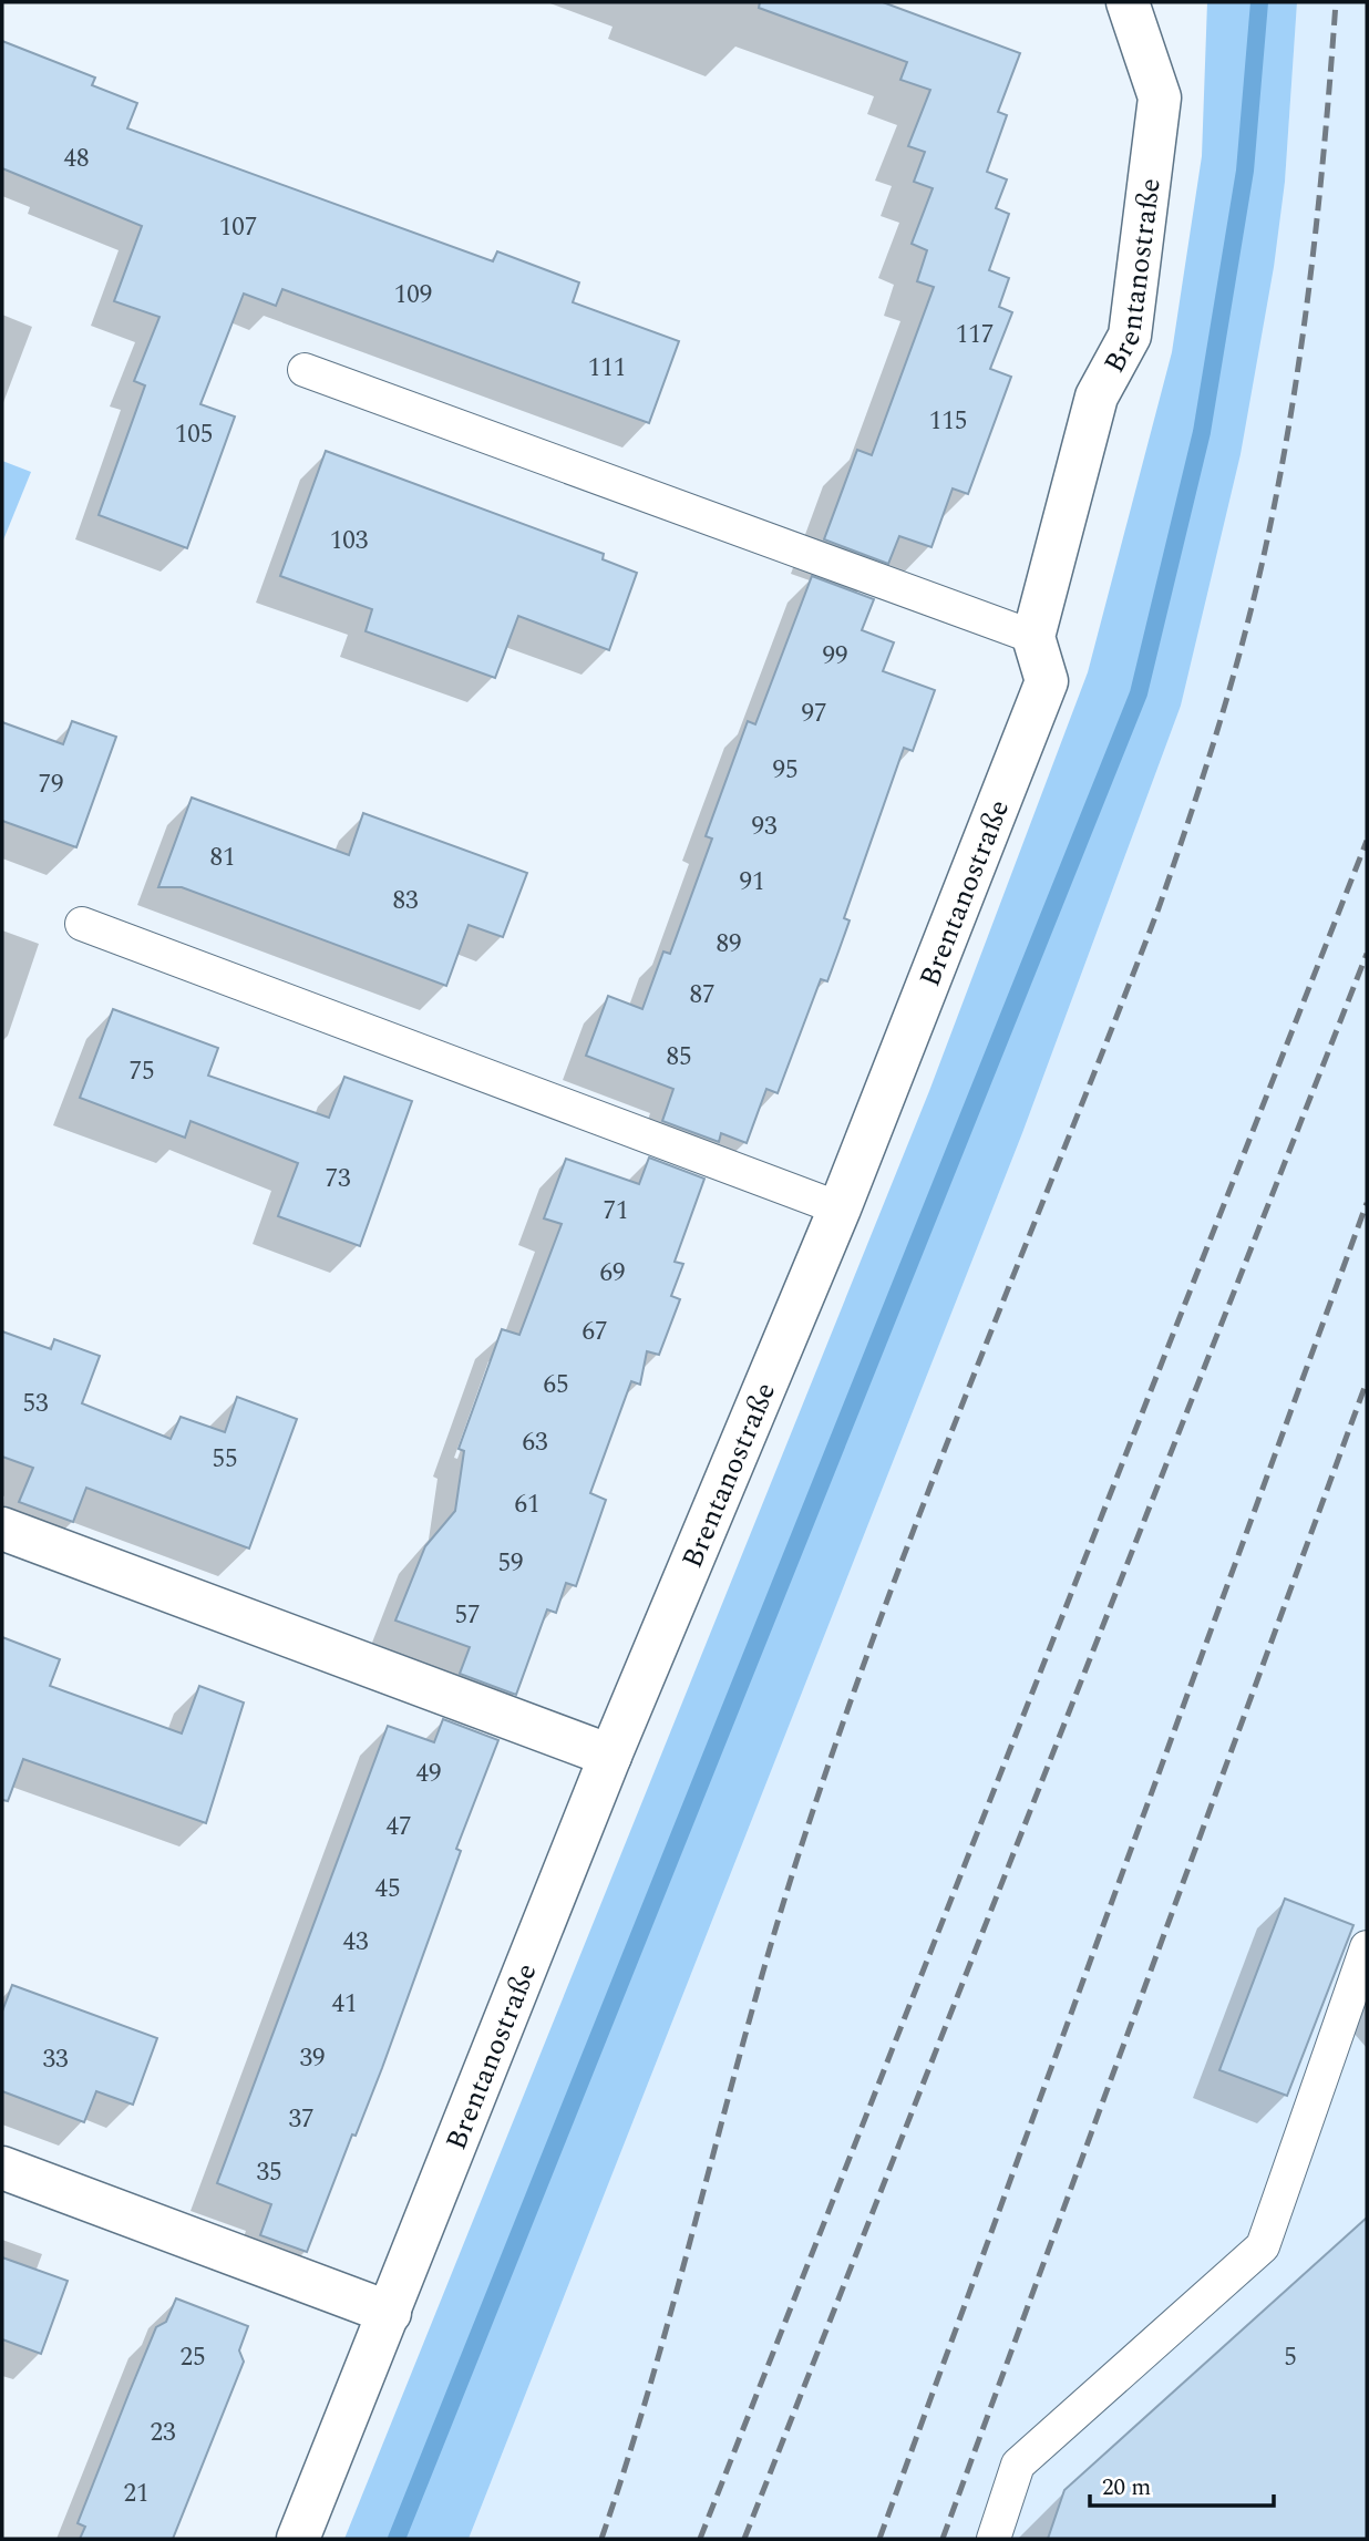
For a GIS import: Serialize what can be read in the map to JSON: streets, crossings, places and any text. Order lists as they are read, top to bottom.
{
  "streets": {
    "street": ["Brentanostraße"]
  },
  "house_numbers": [
    "48",
    "107",
    "109",
    "117",
    "111",
    "115",
    "105",
    "103",
    "99",
    "97",
    "95",
    "79",
    "93",
    "81",
    "91",
    "83",
    "89",
    "87",
    "85",
    "75",
    "73",
    "71",
    "69",
    "67",
    "65",
    "53",
    "63",
    "55",
    "61",
    "59",
    "57",
    "49",
    "47",
    "45",
    "43",
    "41",
    "39",
    "33",
    "37",
    "35",
    "25",
    "5",
    "23",
    "21"
  ],
  "scale_bar": "20 m"
}
